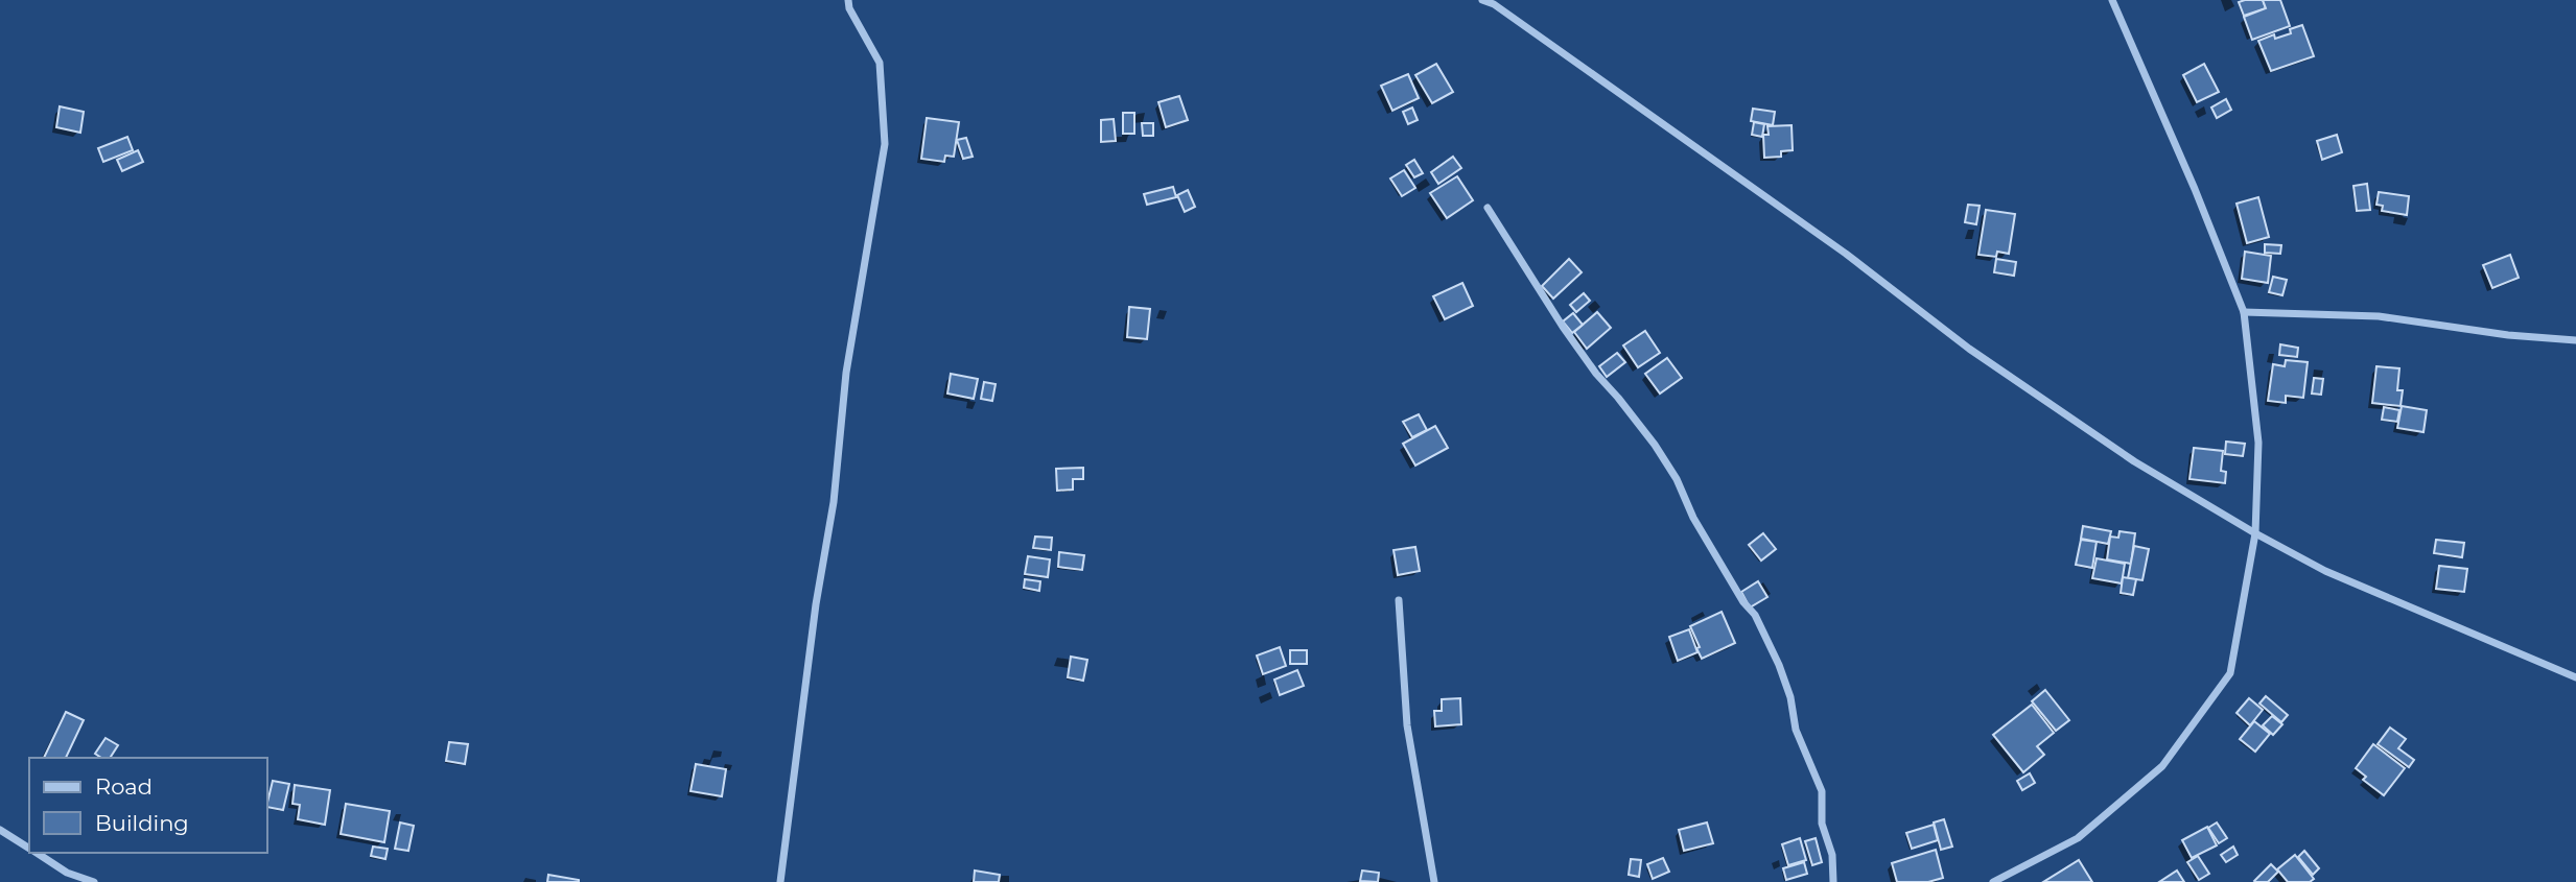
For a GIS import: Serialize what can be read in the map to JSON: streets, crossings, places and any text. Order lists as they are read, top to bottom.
{
  "legend": ["Road", "Building"]
}
